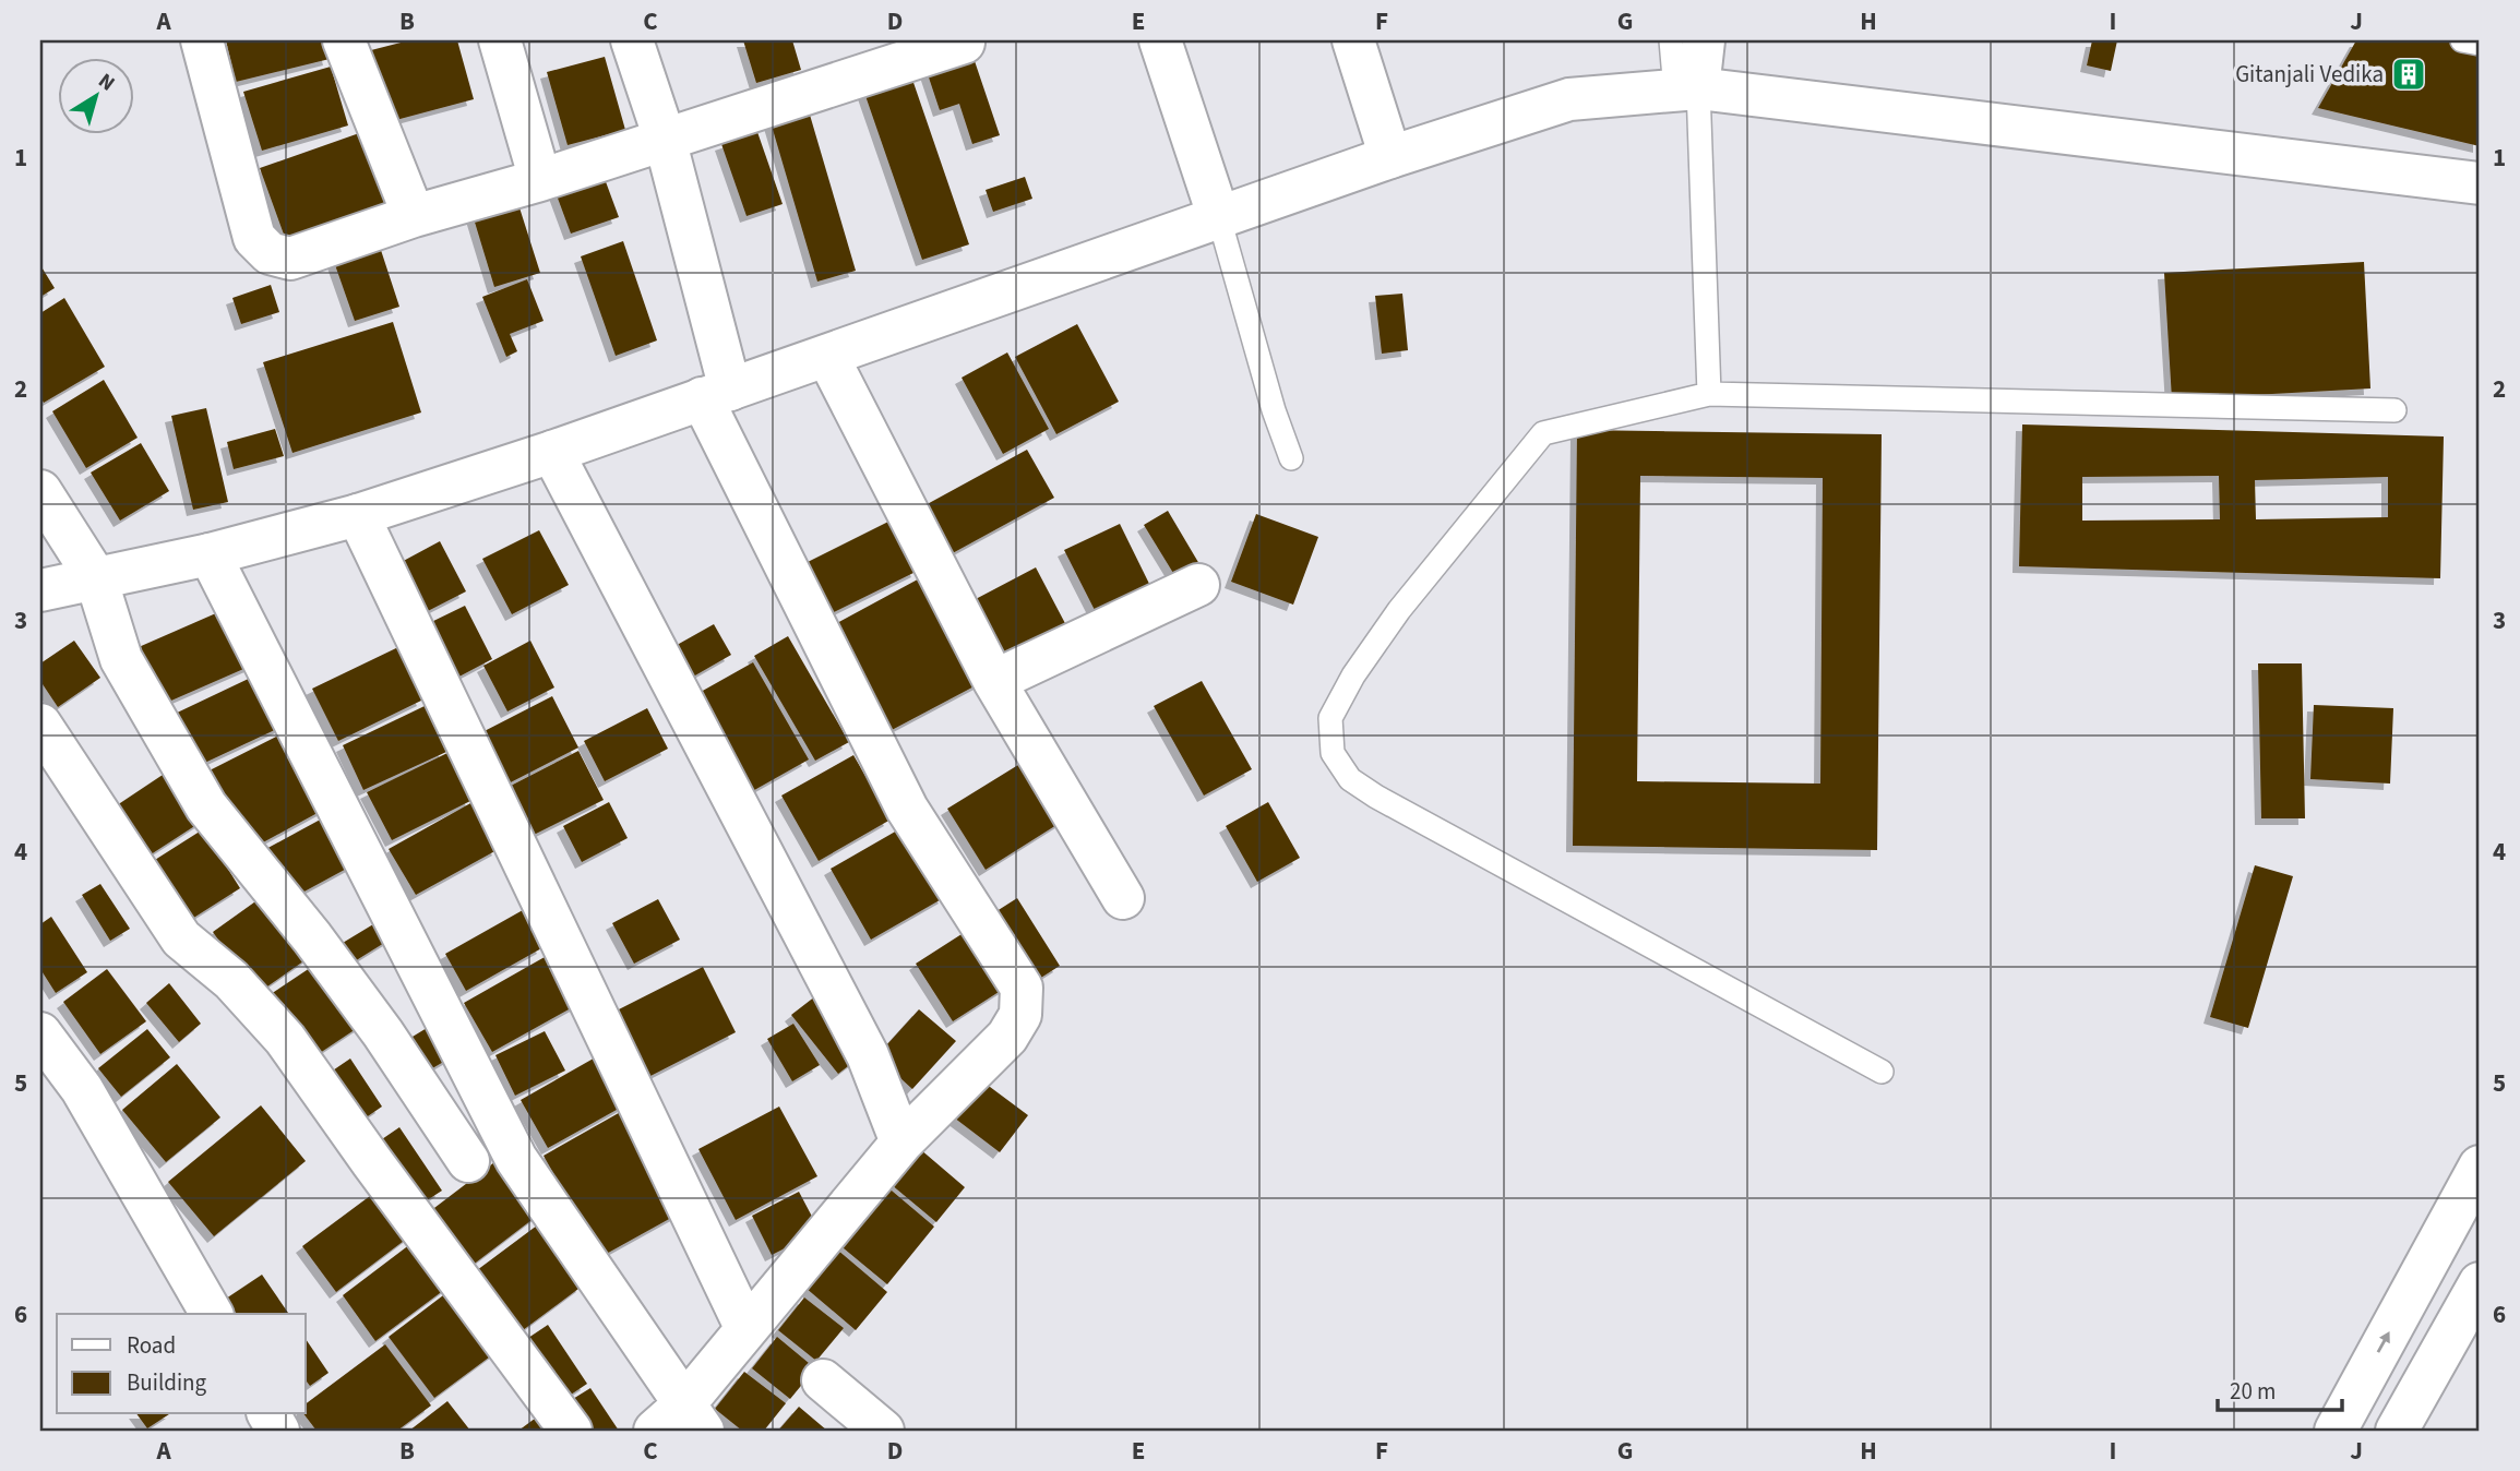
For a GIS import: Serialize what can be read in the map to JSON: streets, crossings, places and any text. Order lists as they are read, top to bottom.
{
  "places": {
    "building": ["Gitanjali Vedika"]
  },
  "legend": ["Road", "Building"],
  "scale_bar": "20 m",
  "north": "top right",
  "grid": {
    "columns": [
      "A",
      "B",
      "C",
      "D",
      "E",
      "F",
      "G",
      "H",
      "I",
      "J"
    ],
    "rows": [
      "1",
      "2",
      "3",
      "4",
      "5",
      "6"
    ]
  }
}
